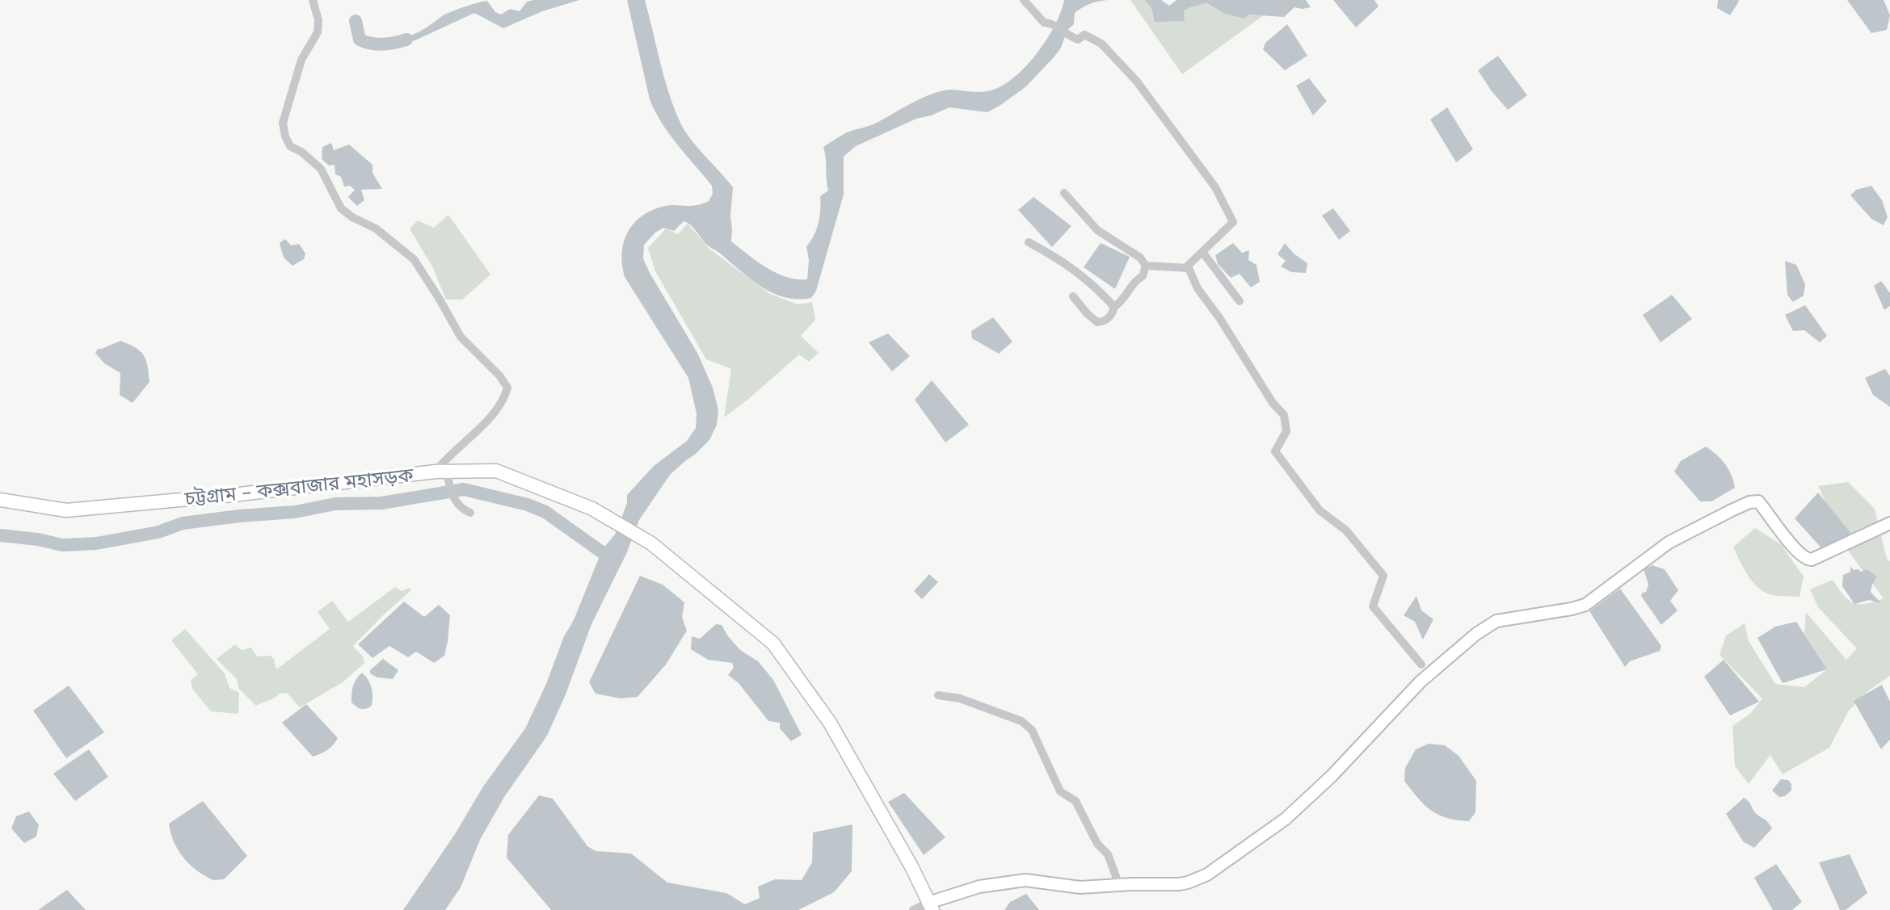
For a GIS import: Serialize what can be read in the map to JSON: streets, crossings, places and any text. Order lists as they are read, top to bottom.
{
  "streets": {
    "highway": ["চট্টগ্রাম - কক্সবাজার মহাসড়ক"]
  }
}
